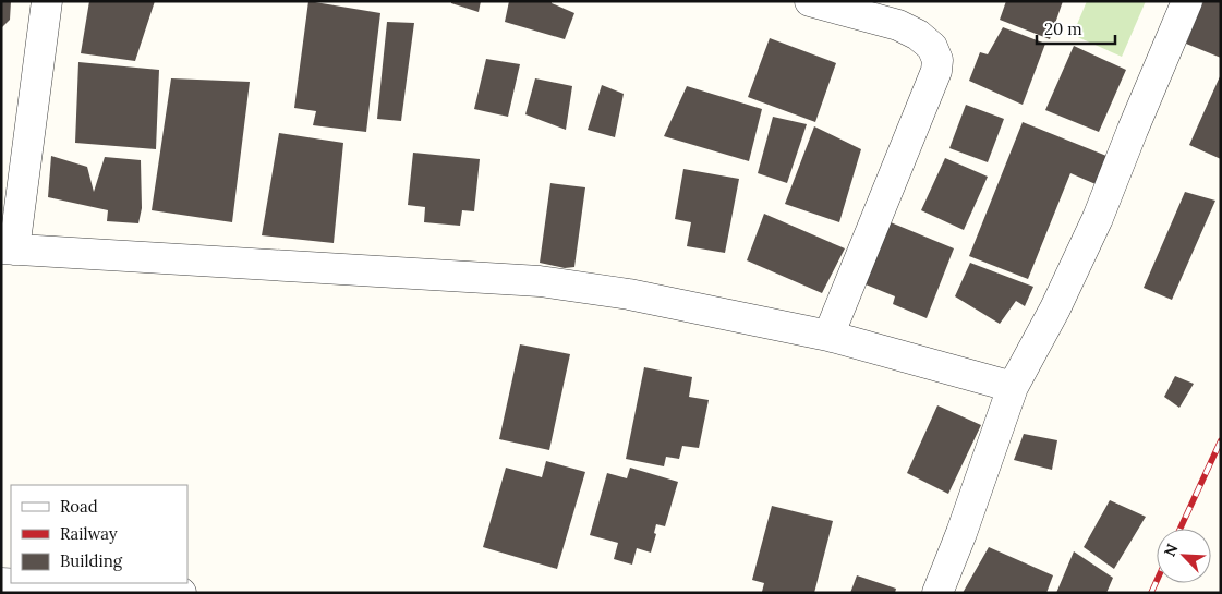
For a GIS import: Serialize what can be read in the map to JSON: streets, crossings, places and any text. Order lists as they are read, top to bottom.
{
  "legend": ["Road", "Railway", "Building"],
  "scale_bar": "20 m",
  "north": "top left"
}
